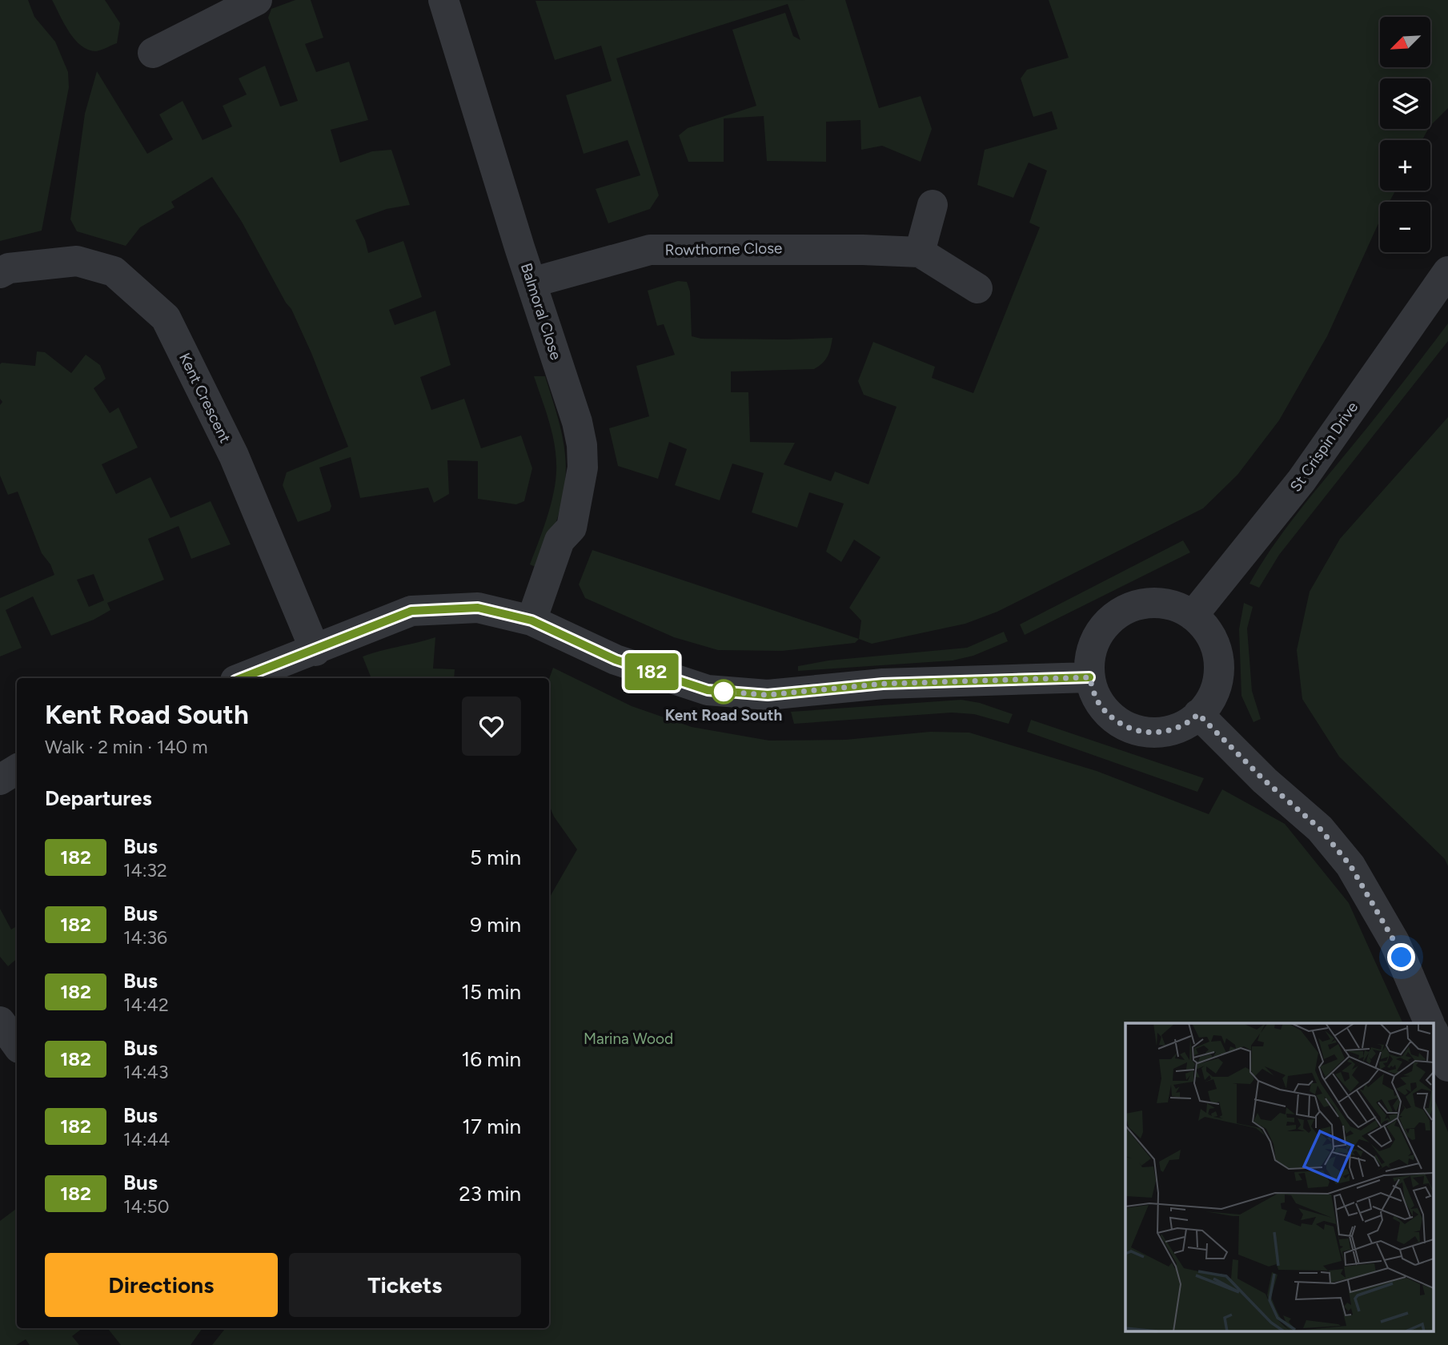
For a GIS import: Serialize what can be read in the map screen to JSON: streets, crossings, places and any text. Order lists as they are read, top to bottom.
{
  "streets": {
    "street": [
      "Rowthorne Close",
      "Balmoral Close",
      "Kent Crescent",
      "St Crispin Drive"
    ]
  },
  "crossings": [
    ["Rowthorne Close", "Balmoral Close"]
  ],
  "parks": ["Marina Wood"],
  "places": ["Kent Road South"],
  "lines": ["bus line 182"],
  "north": "bottom left",
  "page": {
    "on_map": "182",
    "map_buttons": ["+", "−"],
    "heading": [
      ["Kent Road South", "Walk · 2 min · 140 m"],
      "Departures"
    ],
    "list": [
      {
        "mark": "182",
        "name": "Bus",
        "note": "14:32",
        "value": "5 min"
      },
      {
        "mark": "182",
        "name": "Bus",
        "note": "14:36",
        "value": "9 min"
      },
      {
        "mark": "182",
        "name": "Bus",
        "note": "14:42",
        "value": "15 min"
      },
      {
        "mark": "182",
        "name": "Bus",
        "note": "14:43",
        "value": "16 min"
      },
      {
        "mark": "182",
        "name": "Bus",
        "note": "14:44",
        "value": "17 min"
      },
      {
        "mark": "182",
        "name": "Bus",
        "note": "14:50",
        "value": "23 min"
      }
    ],
    "buttons": ["Directions", "Tickets"]
  }
}
